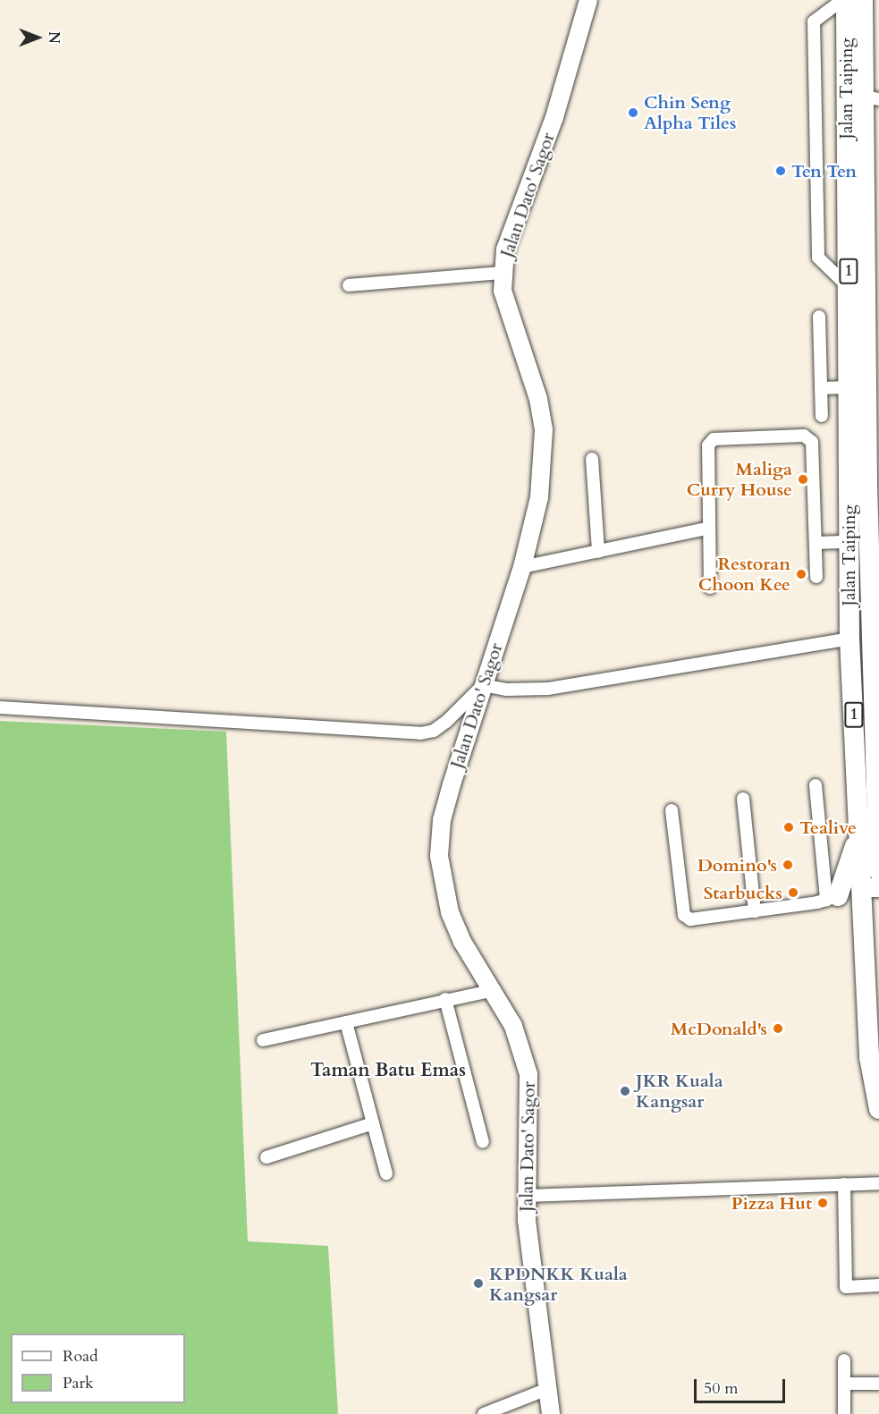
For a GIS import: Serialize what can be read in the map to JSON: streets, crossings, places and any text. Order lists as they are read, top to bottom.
{
  "streets": {
    "highway": ["Jalan Taiping", "1"],
    "main road": ["Jalan Dato' Sagor"]
  },
  "districts": ["Taman Batu Emas"],
  "places": [
    "Chin Seng Alpha Tiles",
    "Ten Ten",
    "Maliga Curry House",
    "Restoran Choon Kee",
    "Tealive",
    "Domino's",
    "Starbucks",
    "McDonald's",
    "JKR Kuala Kangsar",
    "Pizza Hut",
    "KPDNKK Kuala Kangsar"
  ],
  "legend": ["Road", "Park"],
  "scale_bar": "50 m",
  "north": "right"
}
